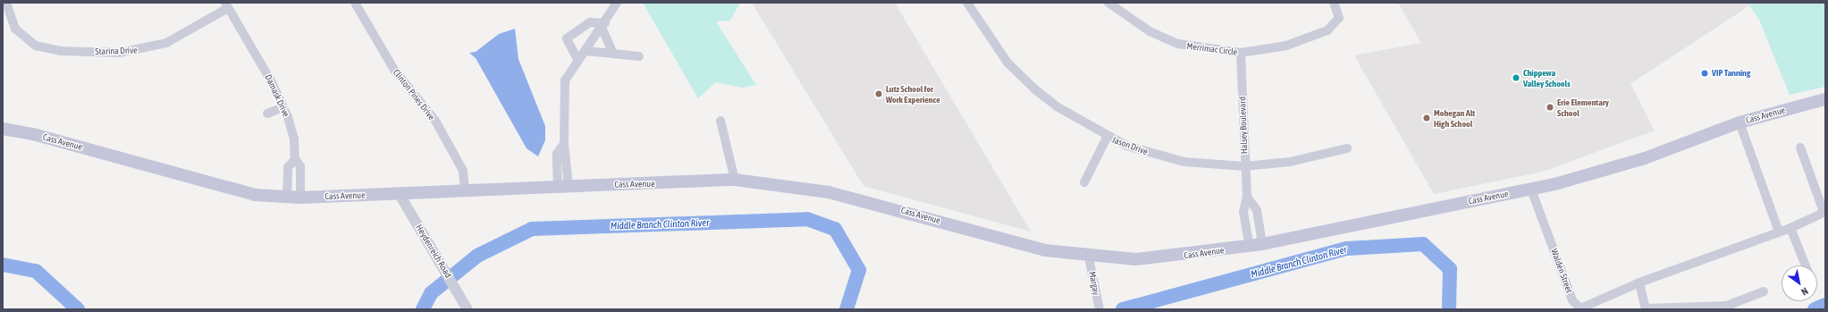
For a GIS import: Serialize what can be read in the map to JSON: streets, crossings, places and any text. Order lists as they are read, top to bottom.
{
  "streets": {
    "main road": ["Cass Avenue"],
    "street": [
      "Merrimac Circle",
      "Starina Drive",
      "Clinton Pines Drive",
      "Damask Drive",
      "Halsey Boulevard",
      "Jason Drive",
      "Heydenreich Road",
      "Walden Street",
      "Margay"
    ]
  },
  "crossings": [
    ["Merrimac Circle", "Halsey Boulevard"],
    ["Starina Drive", "Damask Drive"],
    ["Clinton Pines Drive", "Cass Avenue"],
    ["Damask Drive", "Cass Avenue"],
    ["Cass Avenue", "Halsey Boulevard"],
    ["Cass Avenue", "Heydenreich Road"],
    ["Cass Avenue", "Walden Street"],
    ["Cass Avenue", "Margay"],
    ["Halsey Boulevard", "Jason Drive"]
  ],
  "water": ["Middle Branch Clinton River"],
  "places": [
    "VIP Tanning",
    "Chippewa Valley Schools",
    "Lutz School for Work Experience",
    "Erie Elementary School",
    "Mohegan Alt High School"
  ],
  "north": "bottom right"
}
